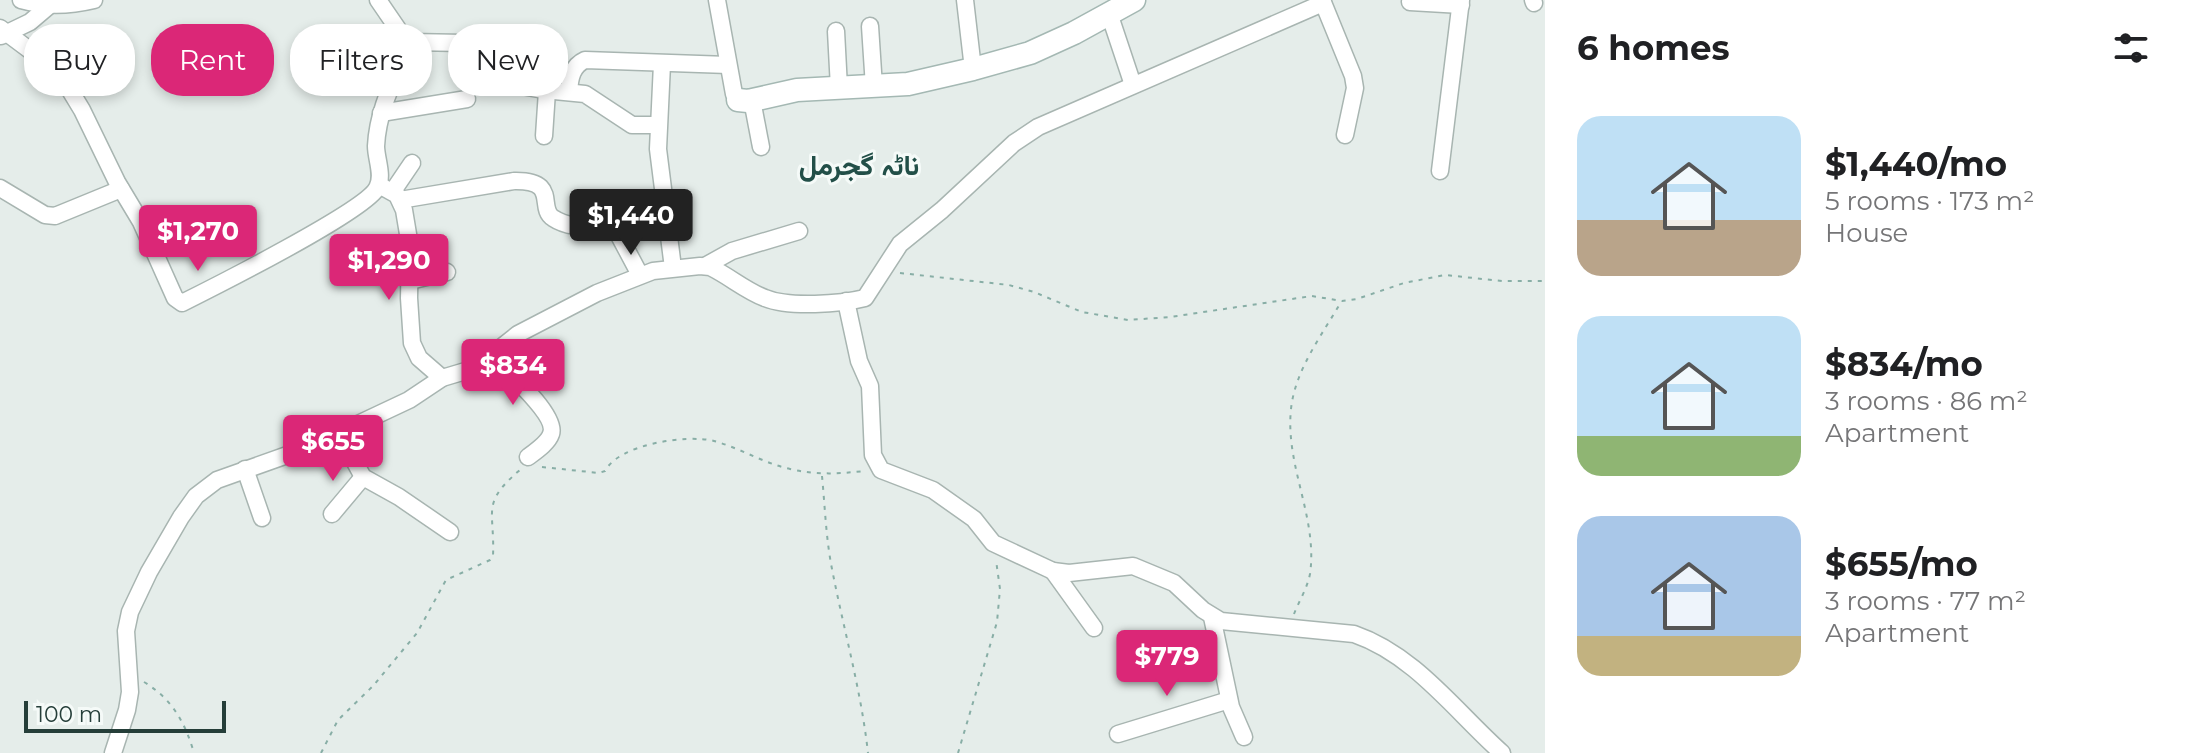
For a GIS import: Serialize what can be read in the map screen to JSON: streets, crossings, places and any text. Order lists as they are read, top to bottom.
{
  "districts": ["ناٹہ گجرمل"],
  "scale_bar": "100 m",
  "page": {
    "heading": "6 homes",
    "chip": [
      "Buy",
      "Rent",
      "Filters",
      "New"
    ],
    "list": [
      {
        "name": "$1,440/mo",
        "note": "5 rooms · 173 m² · House"
      },
      {
        "name": "$834/mo",
        "note": "3 rooms · 86 m² · Apartment"
      },
      {
        "name": "$655/mo",
        "note": "3 rooms · 77 m² · Apartment"
      }
    ],
    "price": [
      "$1,440",
      "$1,270",
      "$1,290",
      "$834",
      "$655",
      "$779"
    ],
    "scale": "100 m"
  }
}
